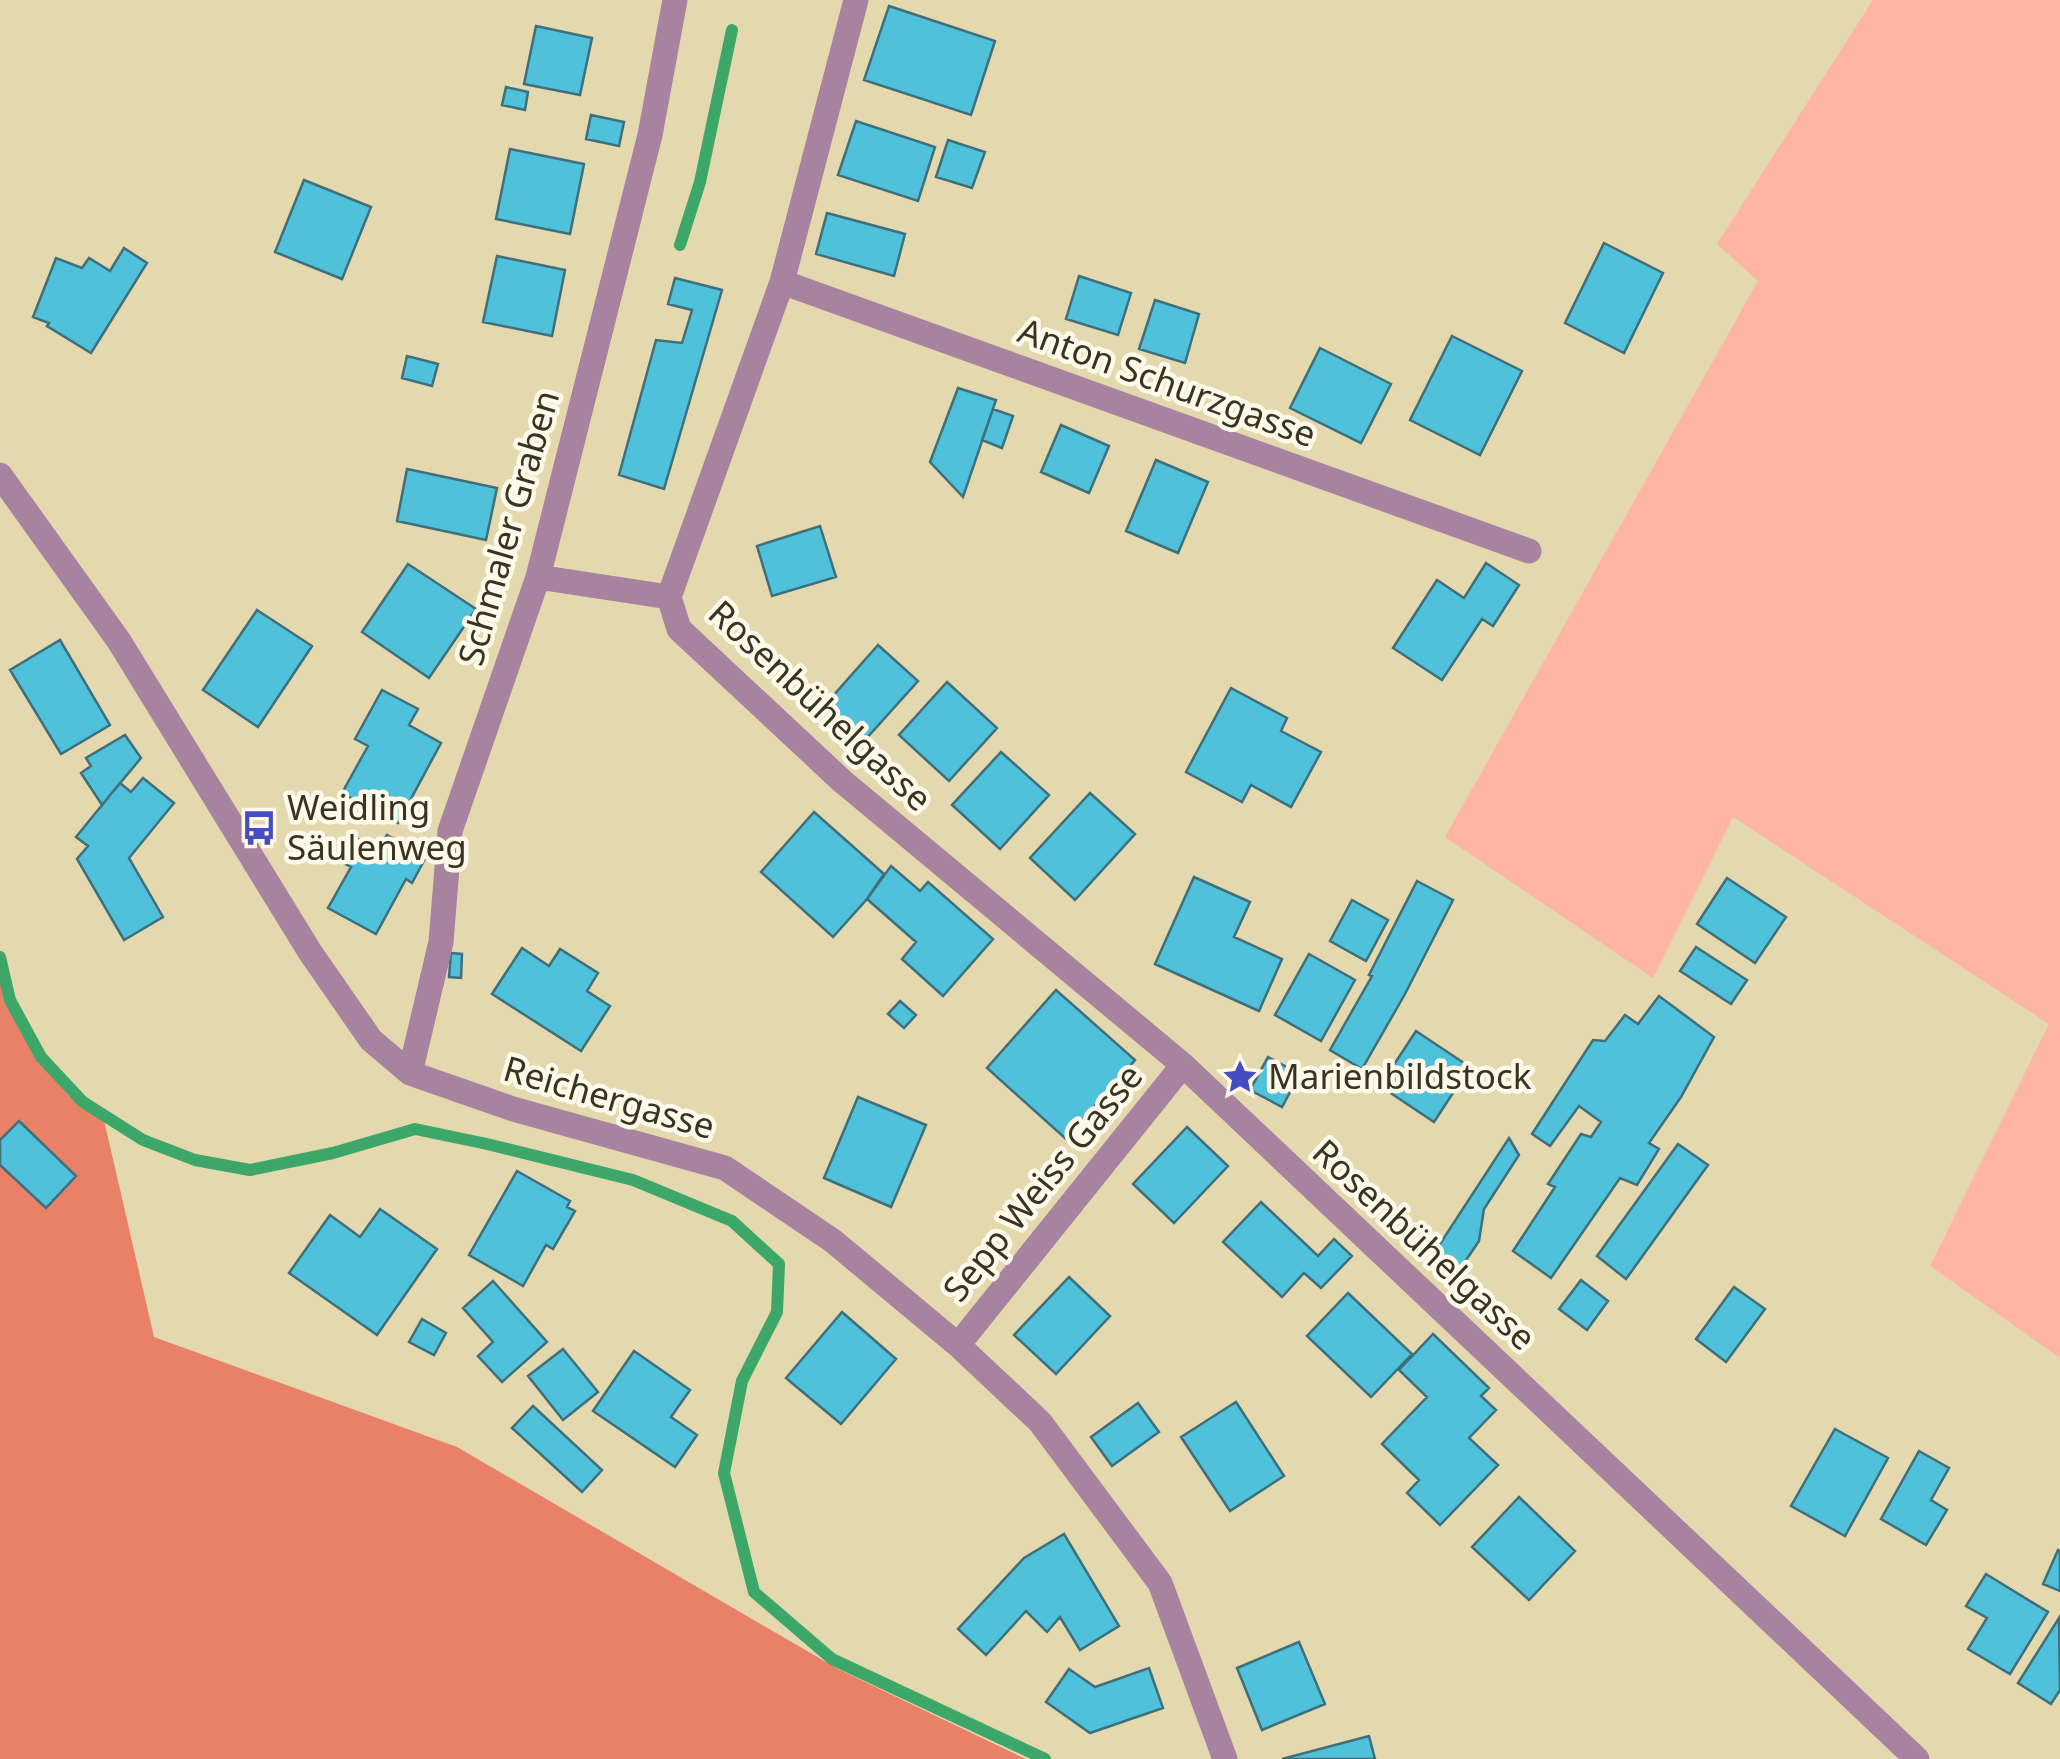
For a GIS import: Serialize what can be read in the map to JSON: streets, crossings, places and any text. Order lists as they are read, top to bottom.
{
  "streets": {
    "street": [
      "Anton Schurzgasse",
      "Schmaler Graben",
      "Rosenbühelgasse",
      "Reichergasse",
      "Sepp Weiss Gasse"
    ]
  },
  "crossings": [
    ["Schmaler Graben", "Rosenbühelgasse"],
    ["Schmaler Graben", "Reichergasse"],
    ["Rosenbühelgasse", "Sepp Weiss Gasse"],
    ["Reichergasse", "Sepp Weiss Gasse"]
  ],
  "places": {
    "bus stop": ["Weidling Säulenweg"],
    "place": ["Marienbildstock"]
  }
}
